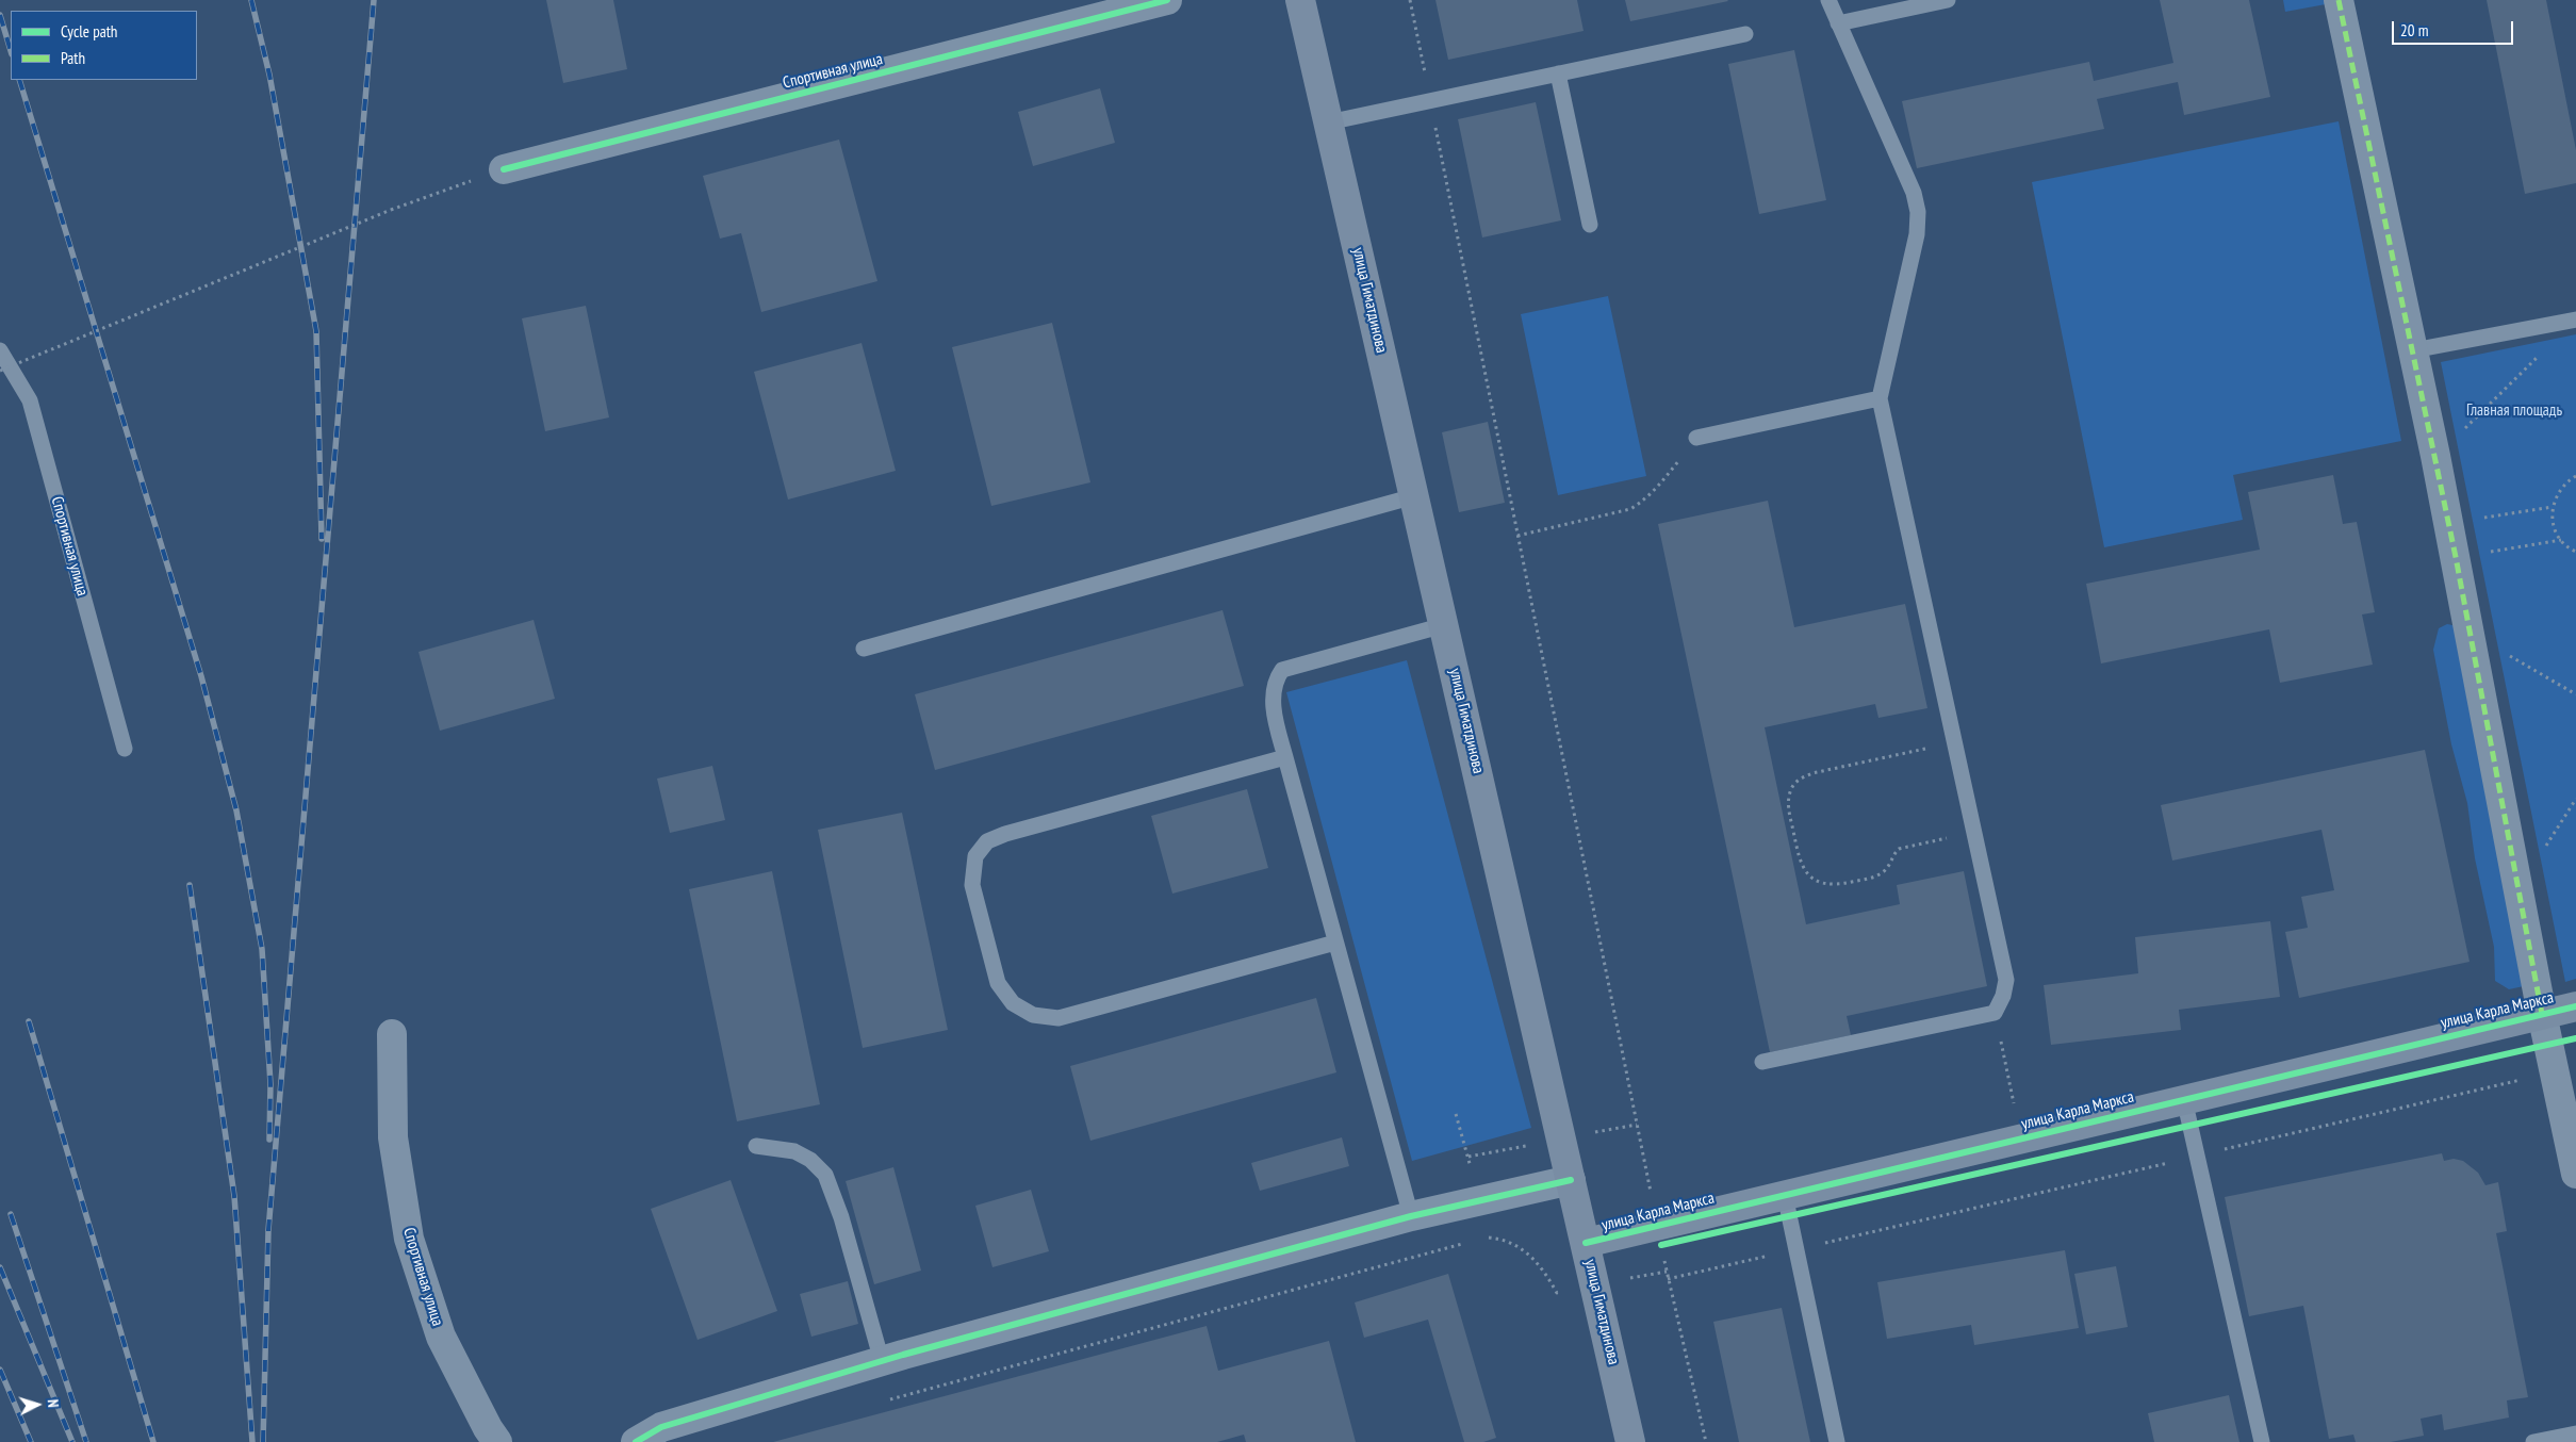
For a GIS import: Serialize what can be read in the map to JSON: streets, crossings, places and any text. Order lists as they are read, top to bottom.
{
  "streets": {
    "main road": ["улица Гиматдинова", "улица Карла Маркса"],
    "street": ["Спортивная улица"]
  },
  "crossings": [
    ["улица Гиматдинова", "улица Карла Маркса"]
  ],
  "parks": ["Главная площадь"],
  "legend": ["Cycle path", "Path"],
  "scale_bar": "20 m",
  "north": "right"
}
